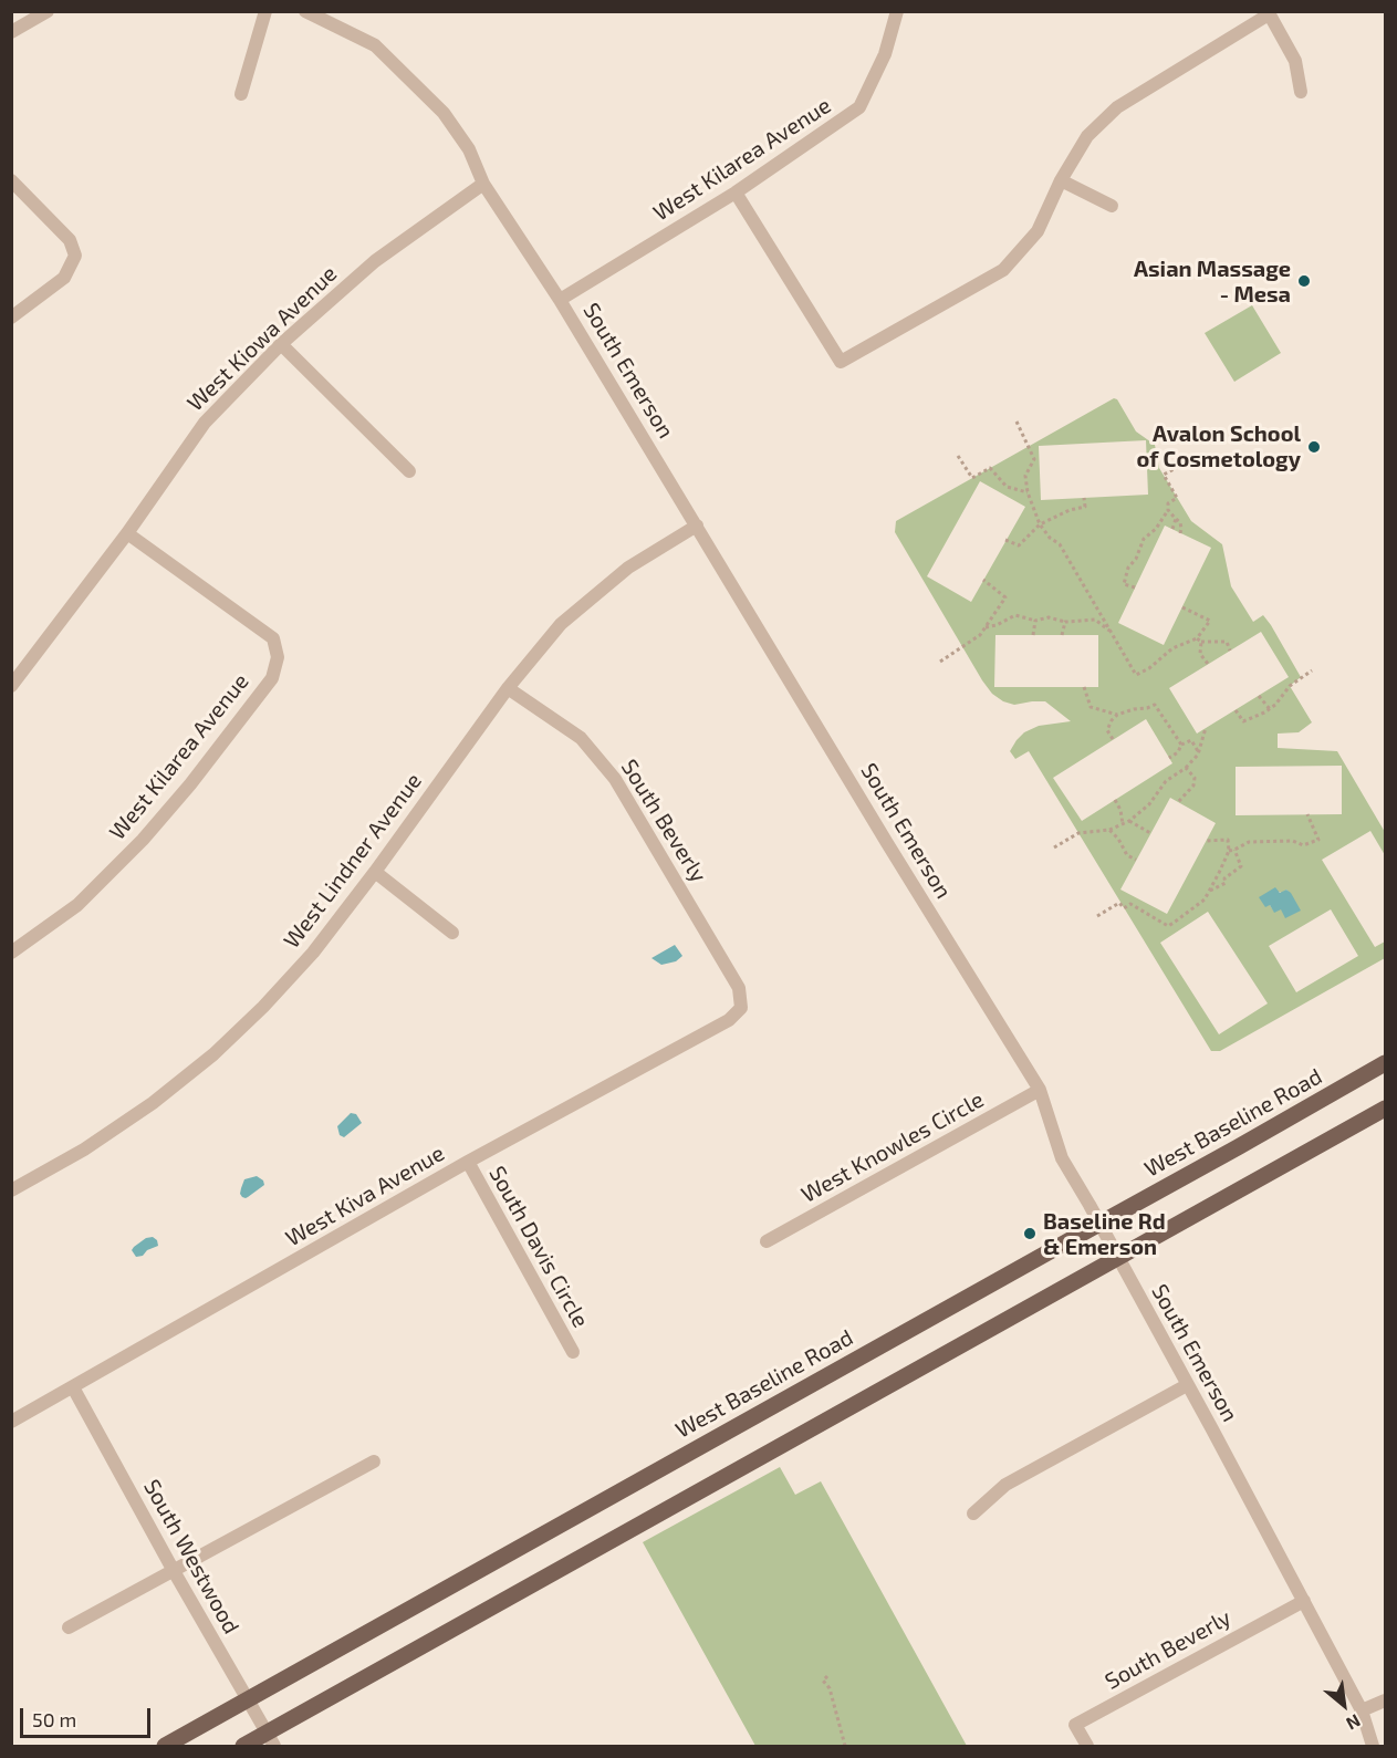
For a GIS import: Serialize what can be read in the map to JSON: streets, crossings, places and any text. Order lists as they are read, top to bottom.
{
  "streets": {
    "main road": ["West Baseline Road"],
    "street": [
      "West Kilarea Avenue",
      "West Kiowa Avenue",
      "South Emerson",
      "South Beverly",
      "West Lindner Avenue",
      "West Knowles Circle",
      "West Kiva Avenue",
      "South Davis Circle",
      "South Westwood"
    ]
  },
  "crossings": [
    ["West Kilarea Avenue", "West Kiowa Avenue"],
    ["West Kilarea Avenue", "South Emerson"],
    ["West Kiowa Avenue", "South Emerson"],
    ["South Emerson", "South Beverly"],
    ["South Emerson", "West Lindner Avenue"],
    ["South Emerson", "West Baseline Road"],
    ["South Emerson", "West Knowles Circle"],
    ["South Beverly", "West Lindner Avenue"],
    ["South Beverly", "West Kiva Avenue"],
    ["West Baseline Road", "South Westwood"],
    ["West Kiva Avenue", "South Davis Circle"],
    ["West Kiva Avenue", "South Westwood"]
  ],
  "places": ["Asian Massage - Mesa", "Avalon School of Cosmetology", "Baseline Rd & Emerson"],
  "scale_bar": "50 m",
  "north": "bottom right"
}
